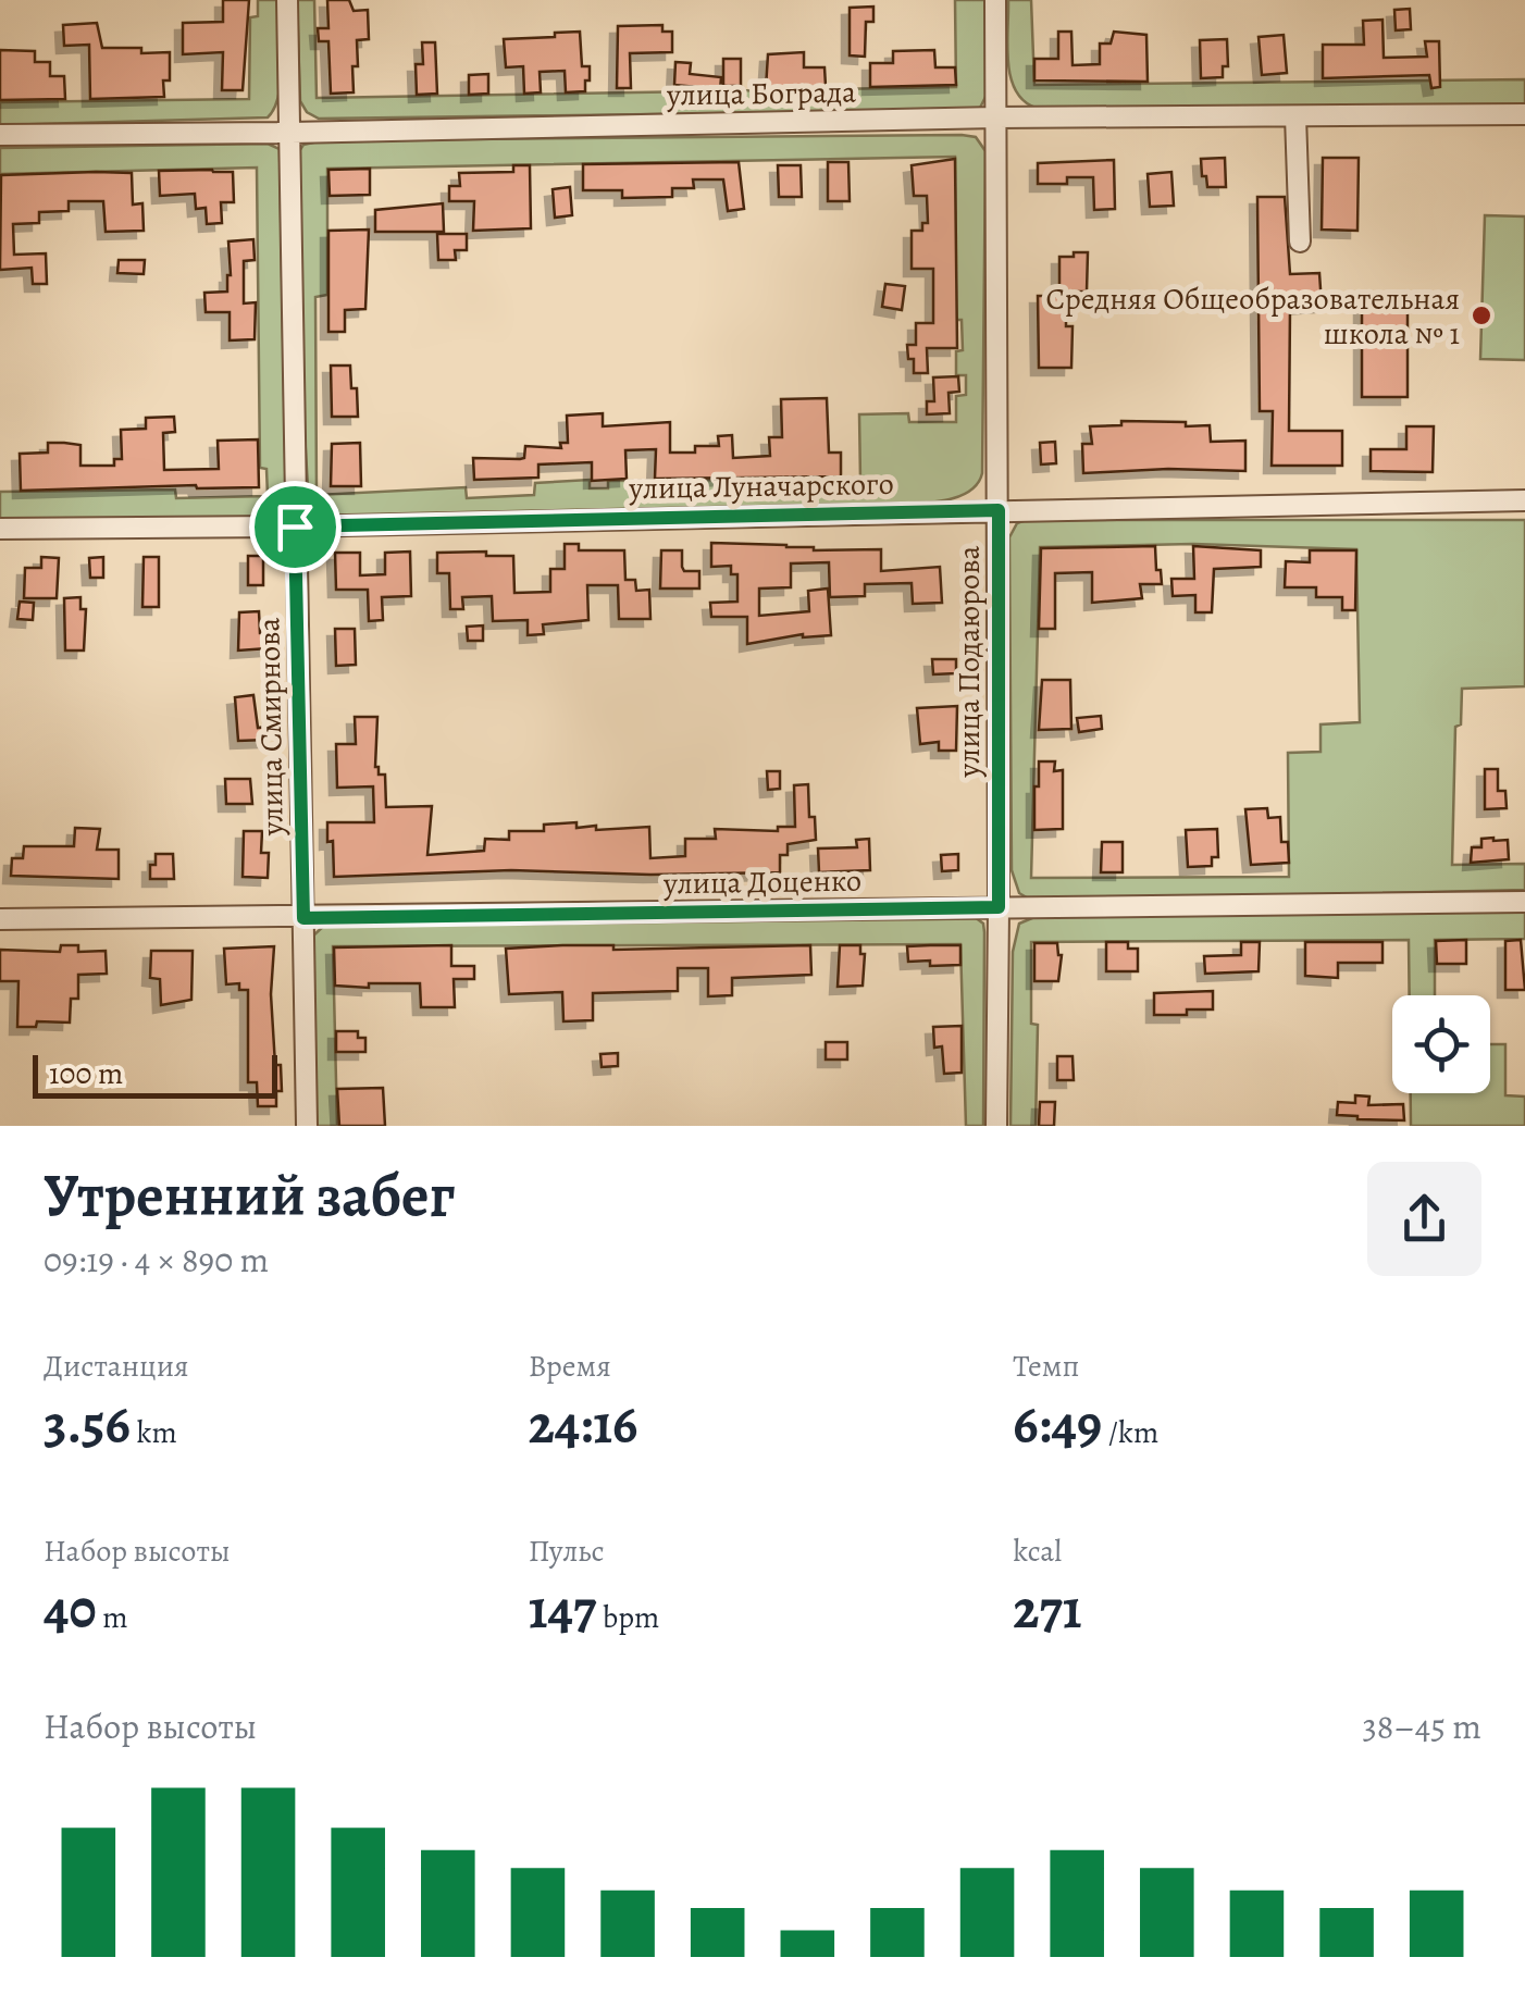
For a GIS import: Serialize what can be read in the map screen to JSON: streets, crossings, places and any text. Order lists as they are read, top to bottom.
{
  "streets": {
    "street": [
      "улица Бограда",
      "улица Луначарского",
      "улица Подаюрова",
      "улица Смирнова",
      "улица Доценко"
    ]
  },
  "crossings": [
    ["улица Бограда", "улица Подаюрова"],
    ["улица Бограда", "улица Смирнова"],
    ["улица Луначарского", "улица Подаюрова"],
    ["улица Луначарского", "улица Смирнова"],
    ["улица Подаюрова", "улица Доценко"],
    ["улица Смирнова", "улица Доценко"]
  ],
  "places": ["Средняя Общеобразовательная школа № 1"],
  "scale_bar": "100 m",
  "page": {
    "scale": "100 m",
    "heading": ["Утренний забег", "09:19 · 4 × 890 m"],
    "stats": [
      ["Дистанция", "3.56 km"],
      ["Время", "24:16"],
      ["Темп", "6:49 /km"],
      ["Набор высоты", "40 m"],
      ["Пульс", "147 bpm"],
      ["kcal", "271"]
    ],
    "chart": ["Набор высоты", "38–45 m"]
  }
}
